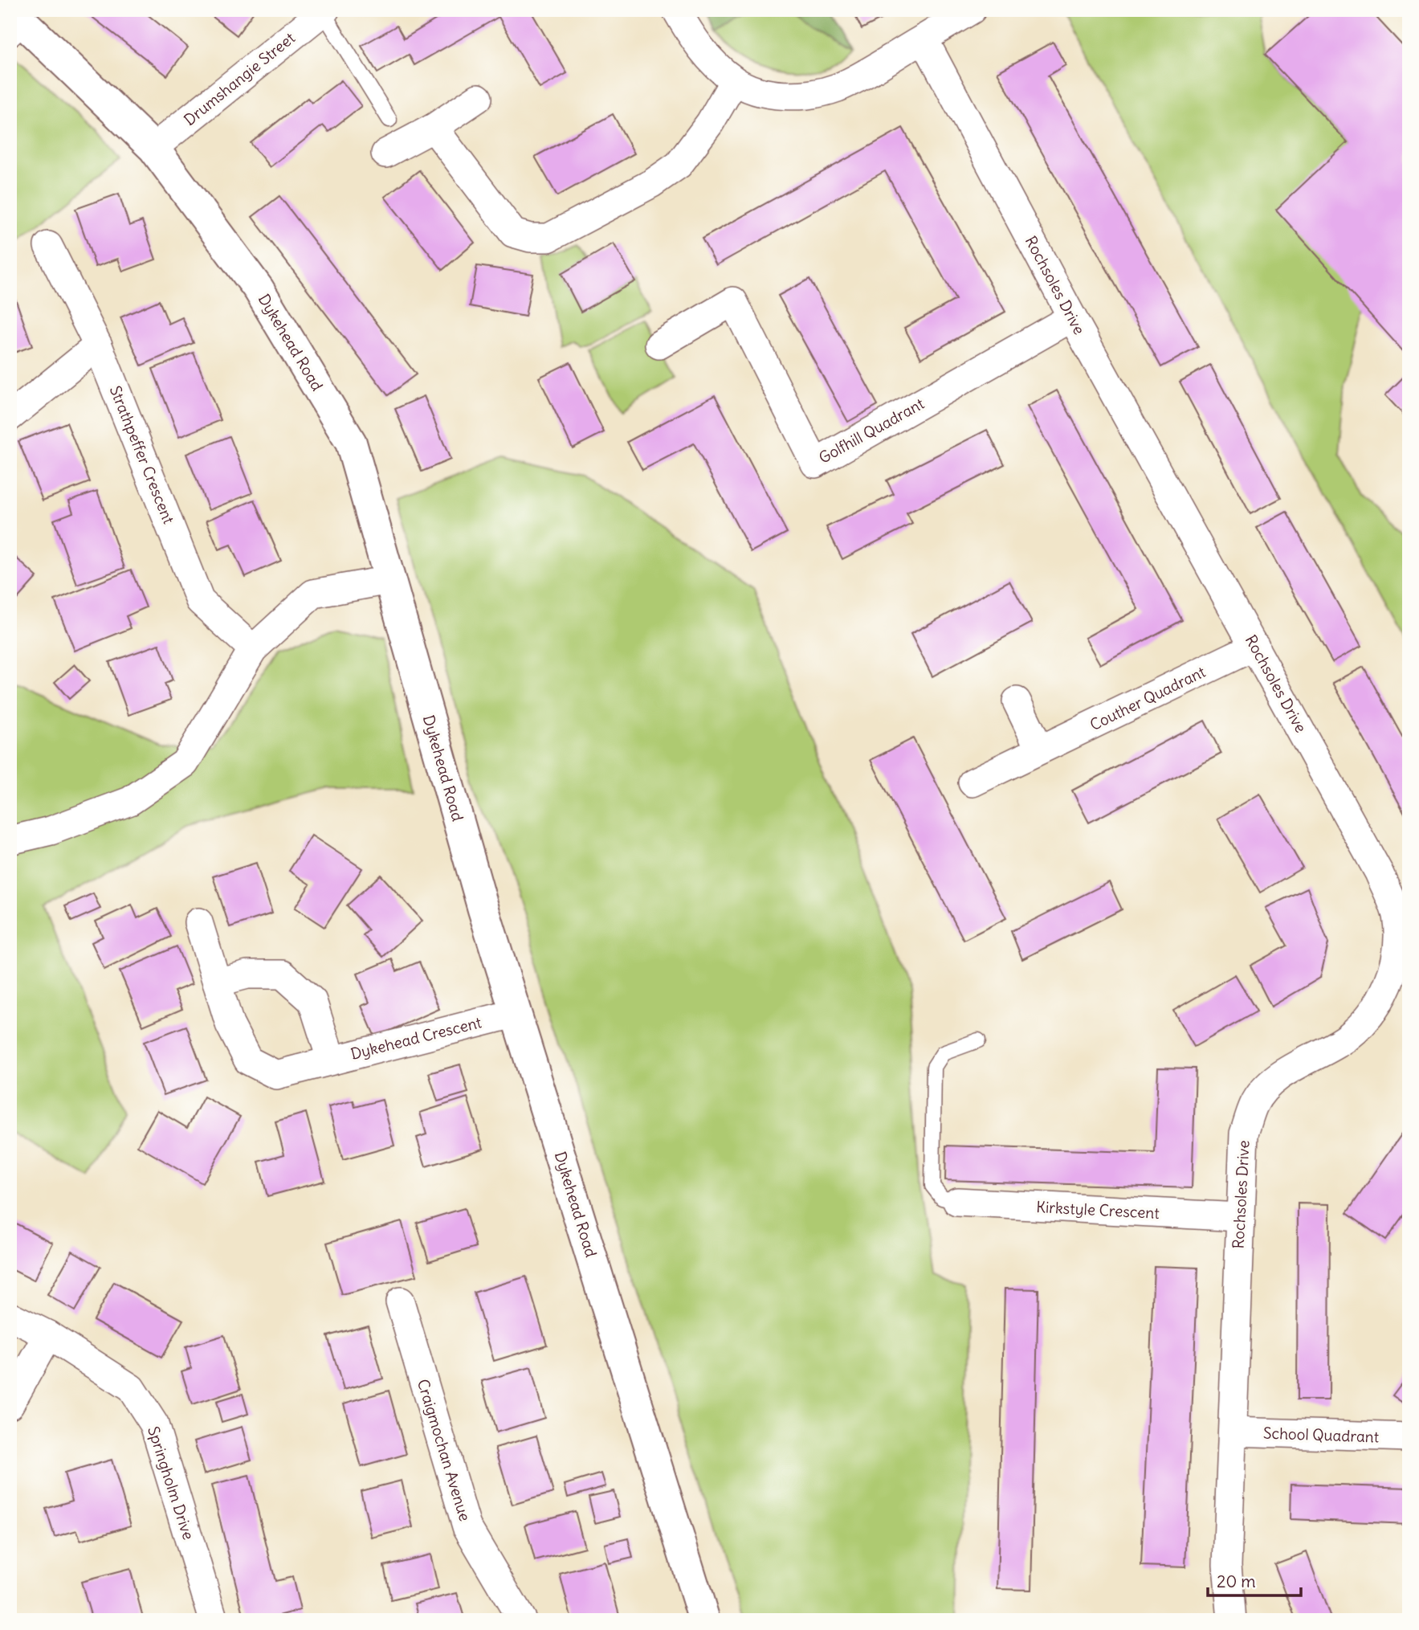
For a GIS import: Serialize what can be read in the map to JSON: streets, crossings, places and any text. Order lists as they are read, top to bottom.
{
  "streets": {
    "street": [
      "Drumshangie Street",
      "Rochsoles Drive",
      "Dykehead Road",
      "Golfhill Quadrant",
      "Strathpeffer Crescent",
      "Couther Quadrant",
      "Dykehead Crescent",
      "Kirkstyle Crescent",
      "School Quadrant",
      "Craigmochan Avenue",
      "Springholm Drive"
    ]
  },
  "crossings": [
    ["Drumshangie Street", "Dykehead Road"],
    ["Rochsoles Drive", "Golfhill Quadrant"],
    ["Rochsoles Drive", "Couther Quadrant"],
    ["Rochsoles Drive", "Kirkstyle Crescent"],
    ["Rochsoles Drive", "School Quadrant"],
    ["Dykehead Road", "Dykehead Crescent"]
  ],
  "scale_bar": "20 m"
}
